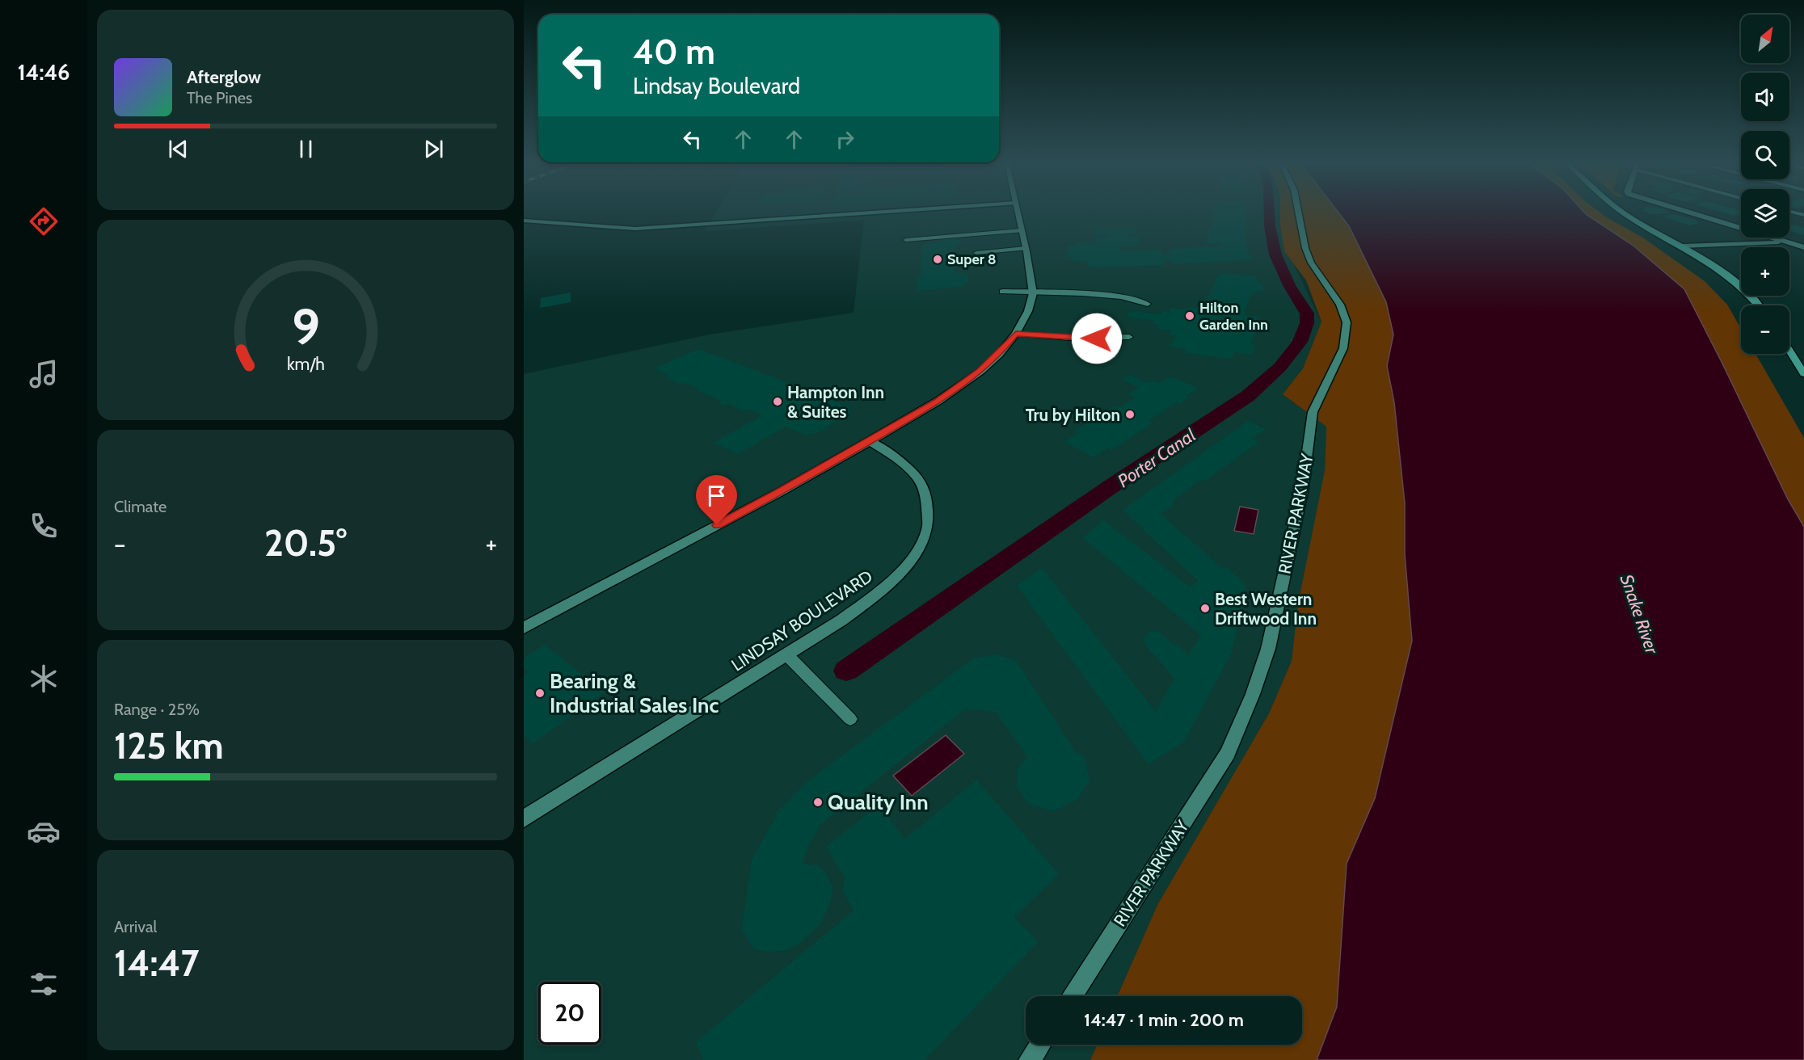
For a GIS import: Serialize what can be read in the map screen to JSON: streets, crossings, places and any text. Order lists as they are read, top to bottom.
{
  "streets": {
    "street": ["RIVER PARKWAY", "LINDSAY BOULEVARD"]
  },
  "water": ["Porter Canal", "Snake River"],
  "places": [
    "Super 8",
    "Hilton Garden Inn",
    "Hampton Inn & Suites",
    "Tru by Hilton",
    "Best Western Driftwood Inn",
    "Bearing & Industrial Sales Inc",
    "Quality Inn"
  ],
  "north": "top right",
  "page": {
    "tabs": "14:46",
    "map_buttons": ["+", "−"],
    "turn": ["40 m", "Lindsay Boulevard"],
    "song": ["Afterglow", "The Pines"],
    "tile": [
      "Climate",
      ["Range · 25%", "125 km"],
      ["Arrival", "14:47"]
    ],
    "heat": ["−", "20.5°", "+"],
    "limit": "20",
    "trip": "14:47 · 1 min · 200 m",
    "gauge": ["9", "km/h"]
  }
}
